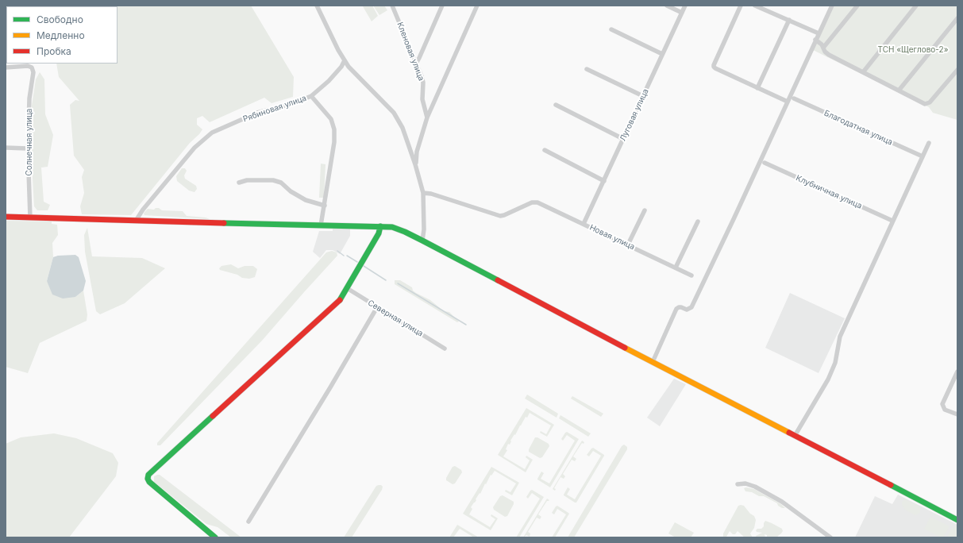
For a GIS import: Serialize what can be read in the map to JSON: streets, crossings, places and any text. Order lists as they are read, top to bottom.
{
  "streets": {
    "street": [
      "Кленовая улица",
      "Рябиновая улица",
      "Луговая улица",
      "Благодатная улица",
      "Солнечная улица",
      "Клубничная улица",
      "Новая улица",
      "Северная улица"
    ]
  },
  "crossings": [
    ["Луговая улица", "Новая улица"]
  ],
  "parks": ["ТСН «Щеглово-2»"],
  "legend": ["Свободно", "Медленно", "Пробка"]
}
